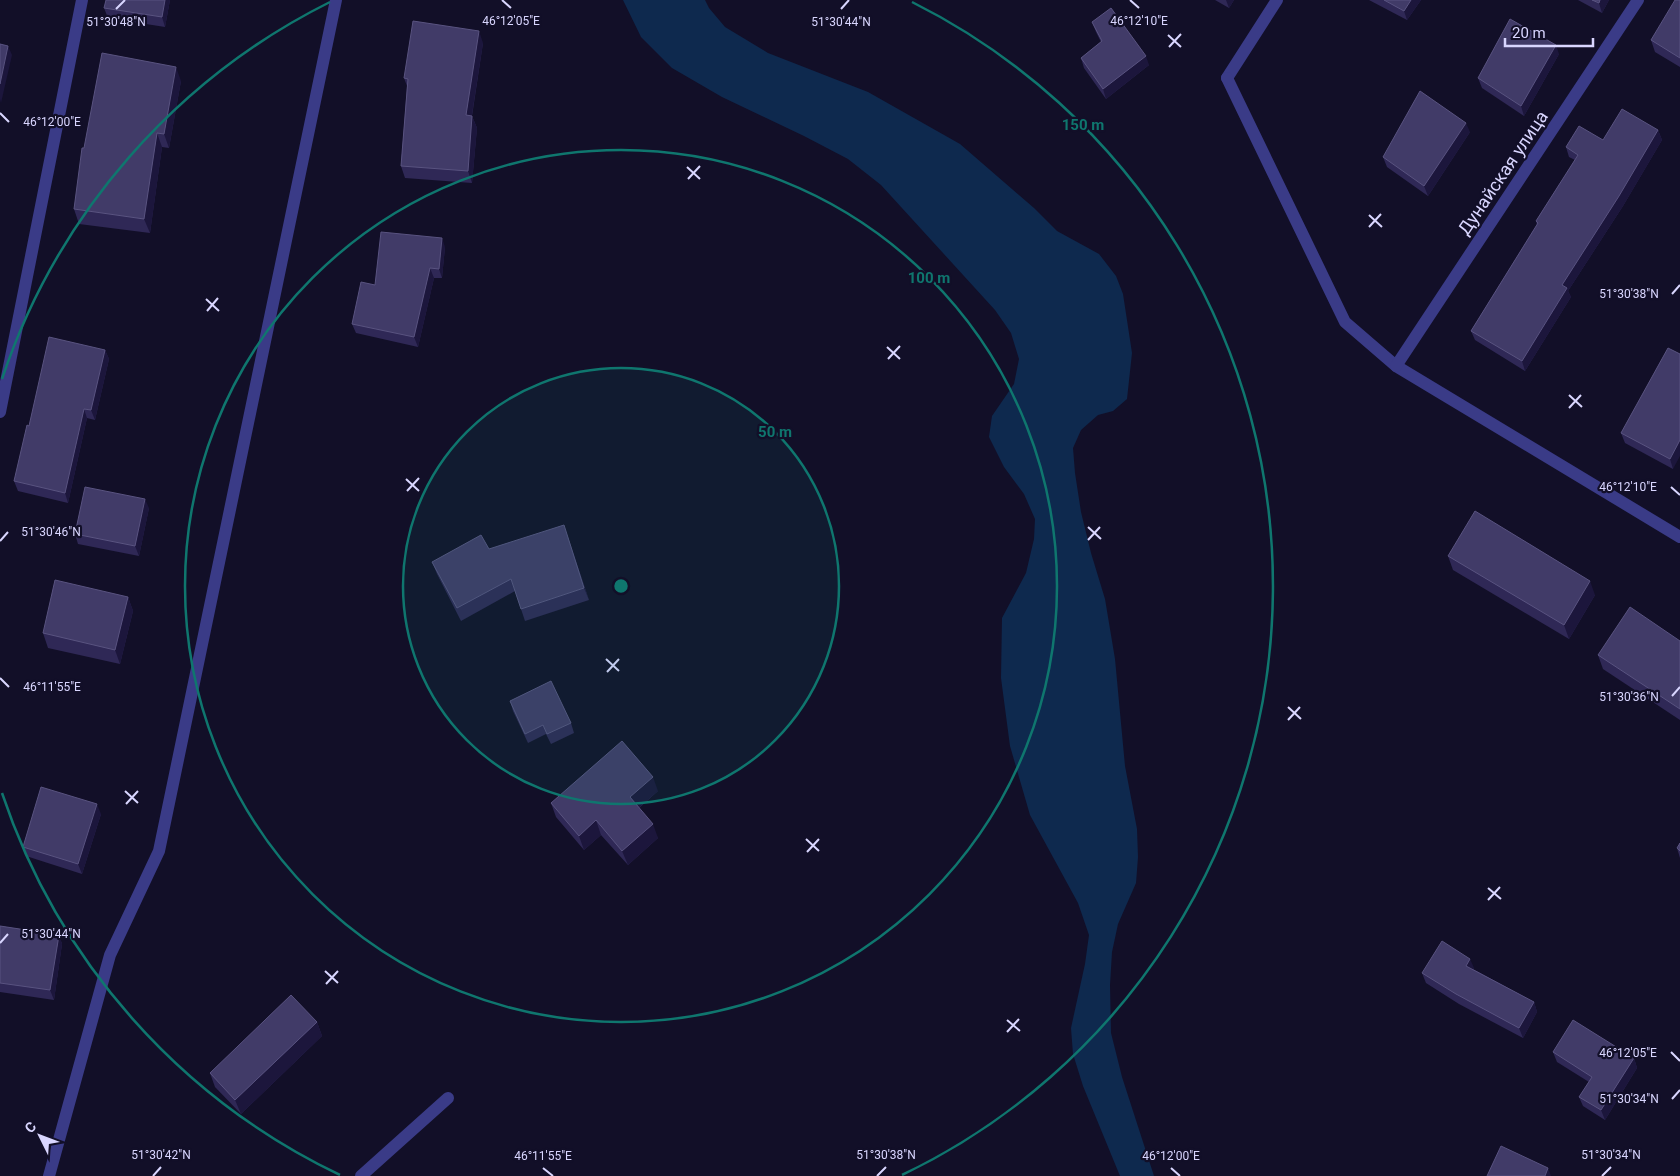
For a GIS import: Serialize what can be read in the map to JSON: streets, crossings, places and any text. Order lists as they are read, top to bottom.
{
  "streets": {
    "street": ["Дунайская улица"]
  },
  "scale_bar": "20 m",
  "north": "top left",
  "coordinates": [
    "46°12'05\"E",
    "46°12'10\"E",
    "51°30'48\"N",
    "51°30'44\"N",
    "46°12'00\"E",
    "51°30'38\"N",
    "51°30'46\"N",
    "46°11'55\"E",
    "51°30'36\"N",
    "51°30'34\"N",
    "51°30'42\"N"
  ],
  "rings": ["150 m", "100 m", "50 m"]
}
